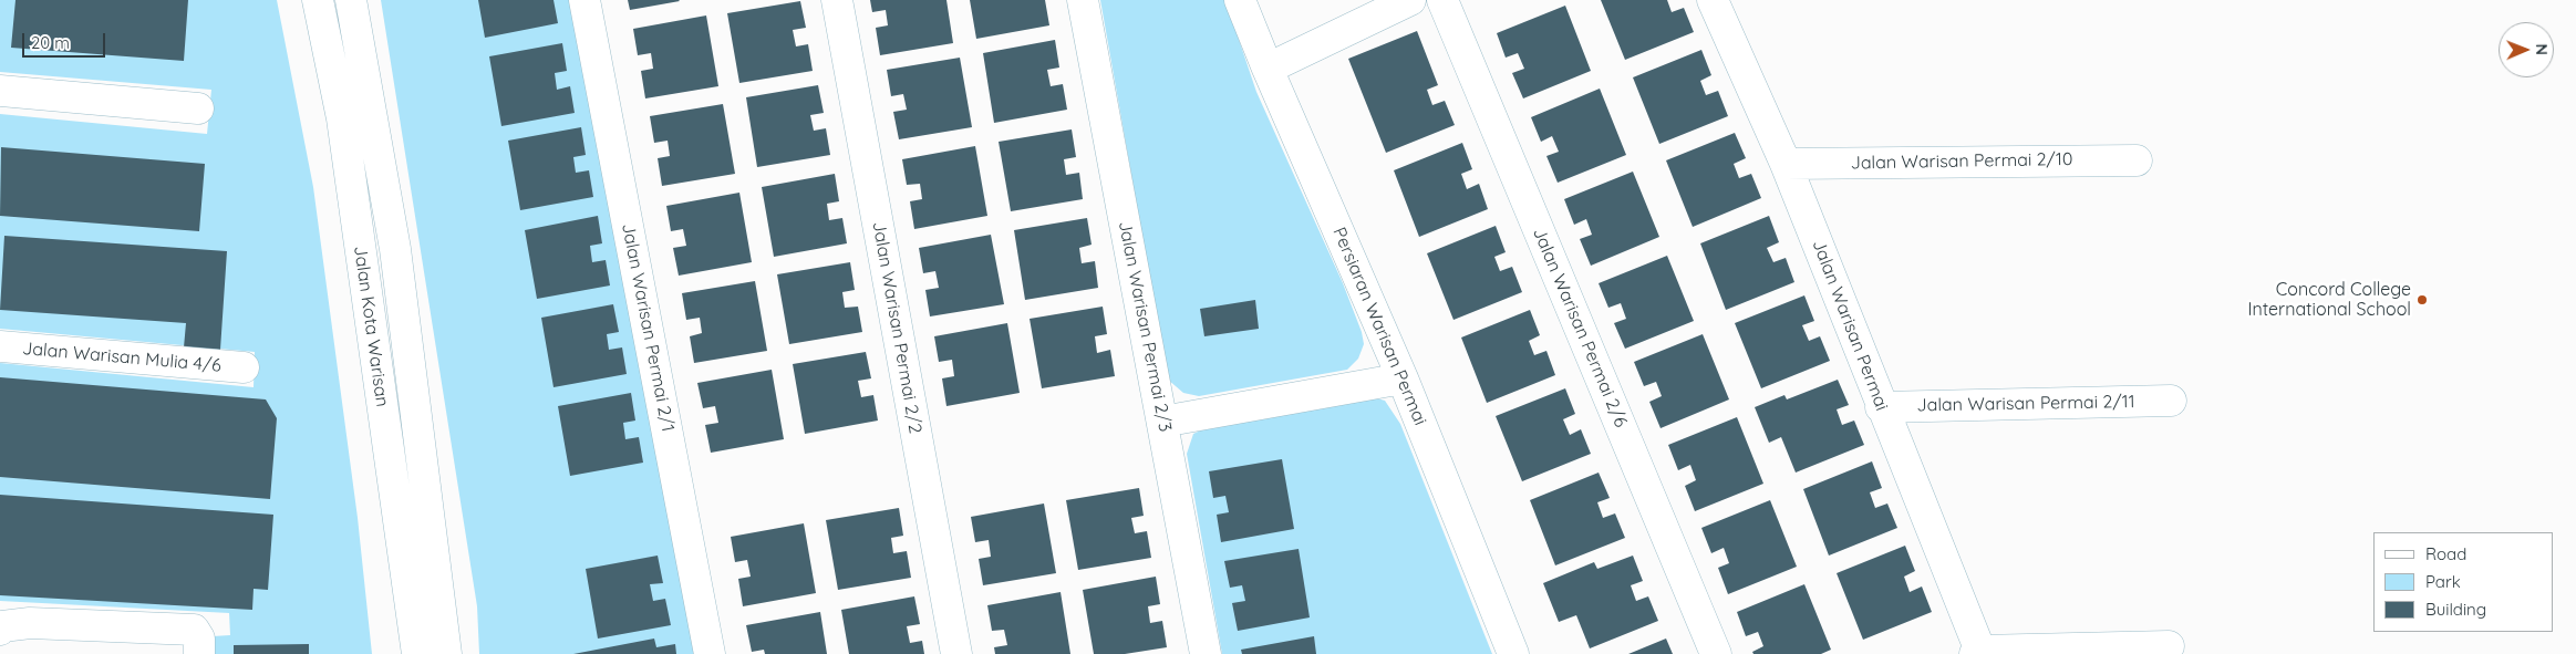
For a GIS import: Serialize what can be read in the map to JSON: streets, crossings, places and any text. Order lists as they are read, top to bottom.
{
  "streets": {
    "street": [
      "Jalan Warisan Permai 2/10",
      "Jalan Warisan Permai",
      "Jalan Kota Warisan",
      "Jalan Warisan Permai 2/3",
      "Persiaran Warisan Permai",
      "Jalan Warisan Permai 2/1",
      "Jalan Warisan Permai 2/2",
      "Jalan Warisan Permai 2/6",
      "Jalan Warisan Mulia 4/6",
      "Jalan Warisan Permai 2/11"
    ]
  },
  "crossings": [
    ["Jalan Warisan Permai 2/10", "Jalan Warisan Permai"],
    ["Jalan Warisan Permai", "Jalan Warisan Permai 2/11"]
  ],
  "places": ["Concord College International School"],
  "legend": ["Road", "Park", "Building"],
  "scale_bar": "20 m",
  "north": "right"
}
